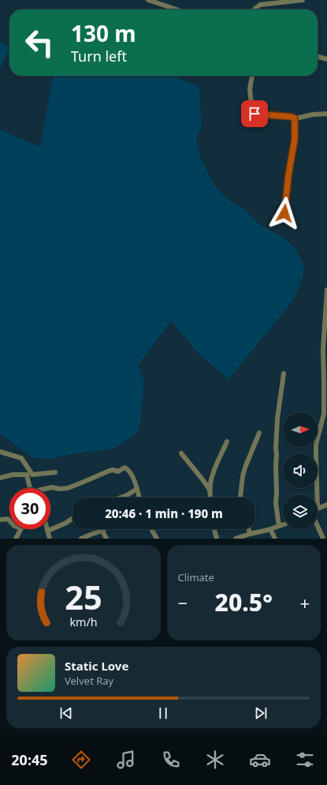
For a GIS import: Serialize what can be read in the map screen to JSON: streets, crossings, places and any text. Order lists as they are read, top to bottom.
{
  "north": "right",
  "page": {
    "turn": ["130 m", "Turn left"],
    "limit": "30",
    "trip": "20:46 · 1 min · 190 m",
    "tile": "Climate",
    "heat": ["−", "20.5°", "+"],
    "song": ["Static Love", "Velvet Ray"],
    "tabs": "20:45",
    "gauge": ["25", "km/h"]
  }
}
